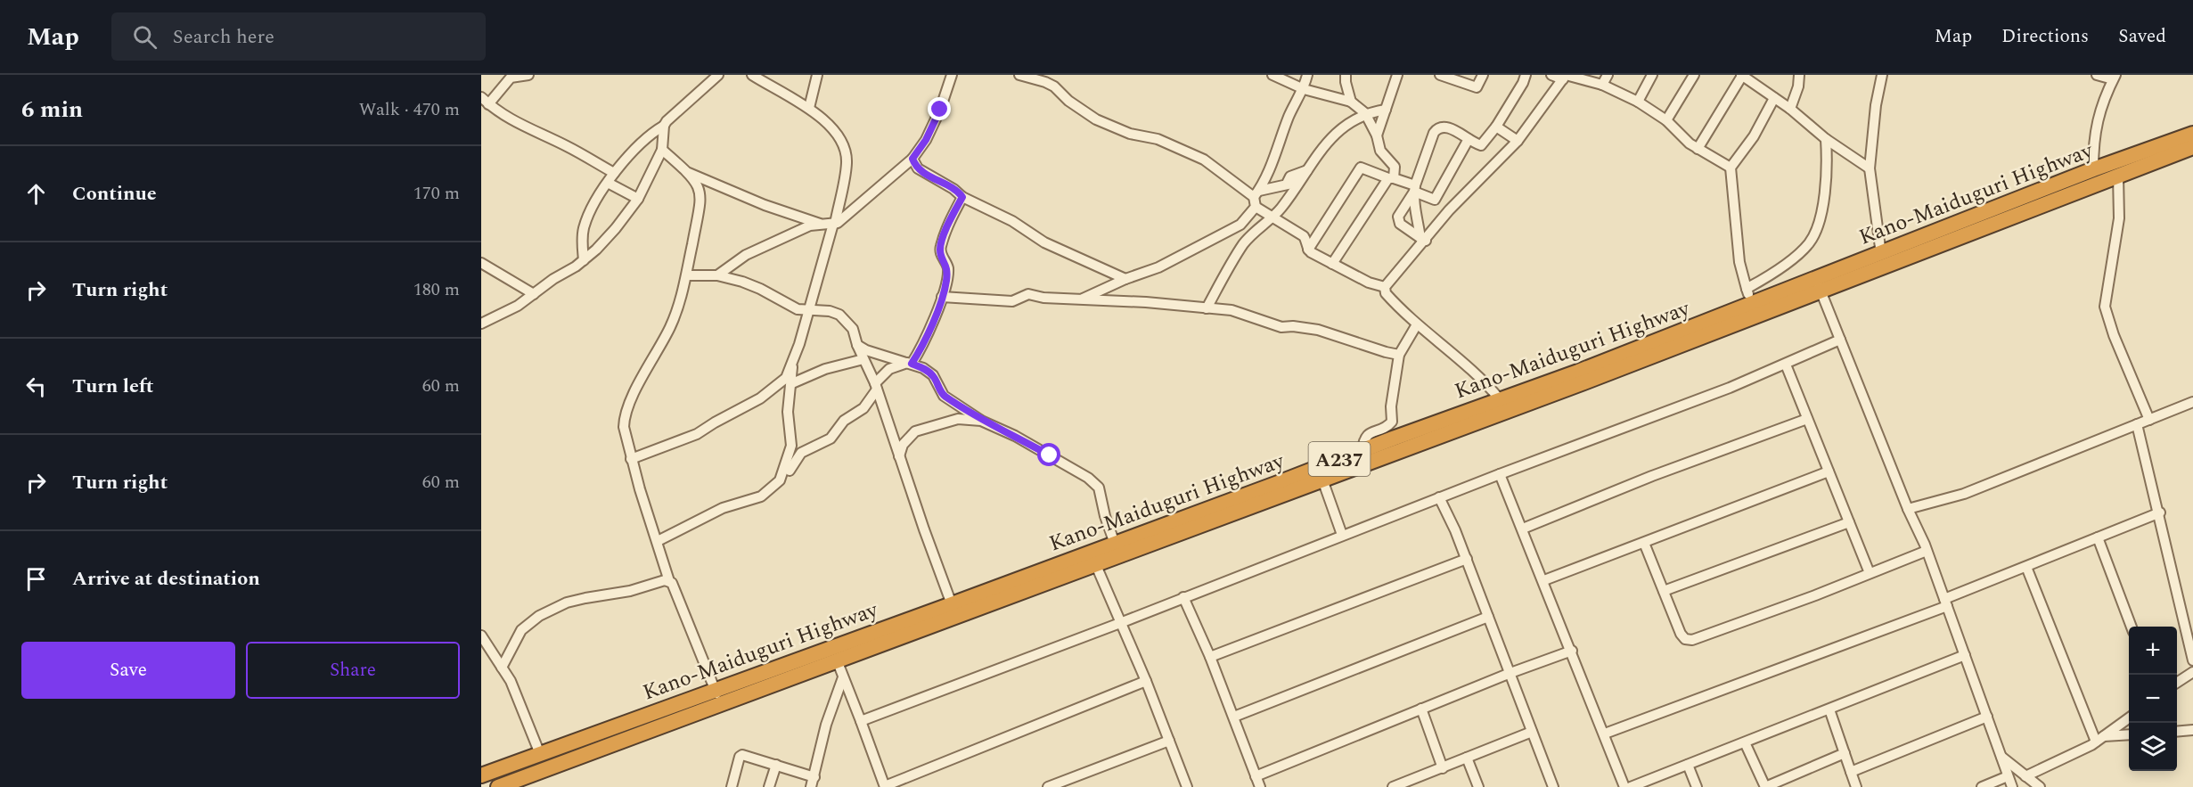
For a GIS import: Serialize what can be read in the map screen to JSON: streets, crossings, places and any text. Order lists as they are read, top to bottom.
{
  "streets": {
    "highway": ["Kano-Maiduguri Highway", "A237"]
  },
  "page": {
    "header": "Map",
    "search": "Search here",
    "nav": ["Map", "Directions", "Saved"],
    "heading": ["6 min", "Walk · 470 m"],
    "list": [
      ["Continue", "170 m"],
      ["Turn right", "180 m"],
      ["Turn left", "60 m"],
      ["Turn right", "60 m"],
      "Arrive at destination"
    ],
    "buttons": ["Save", "Share"],
    "map_buttons": ["+", "−"]
  }
}
